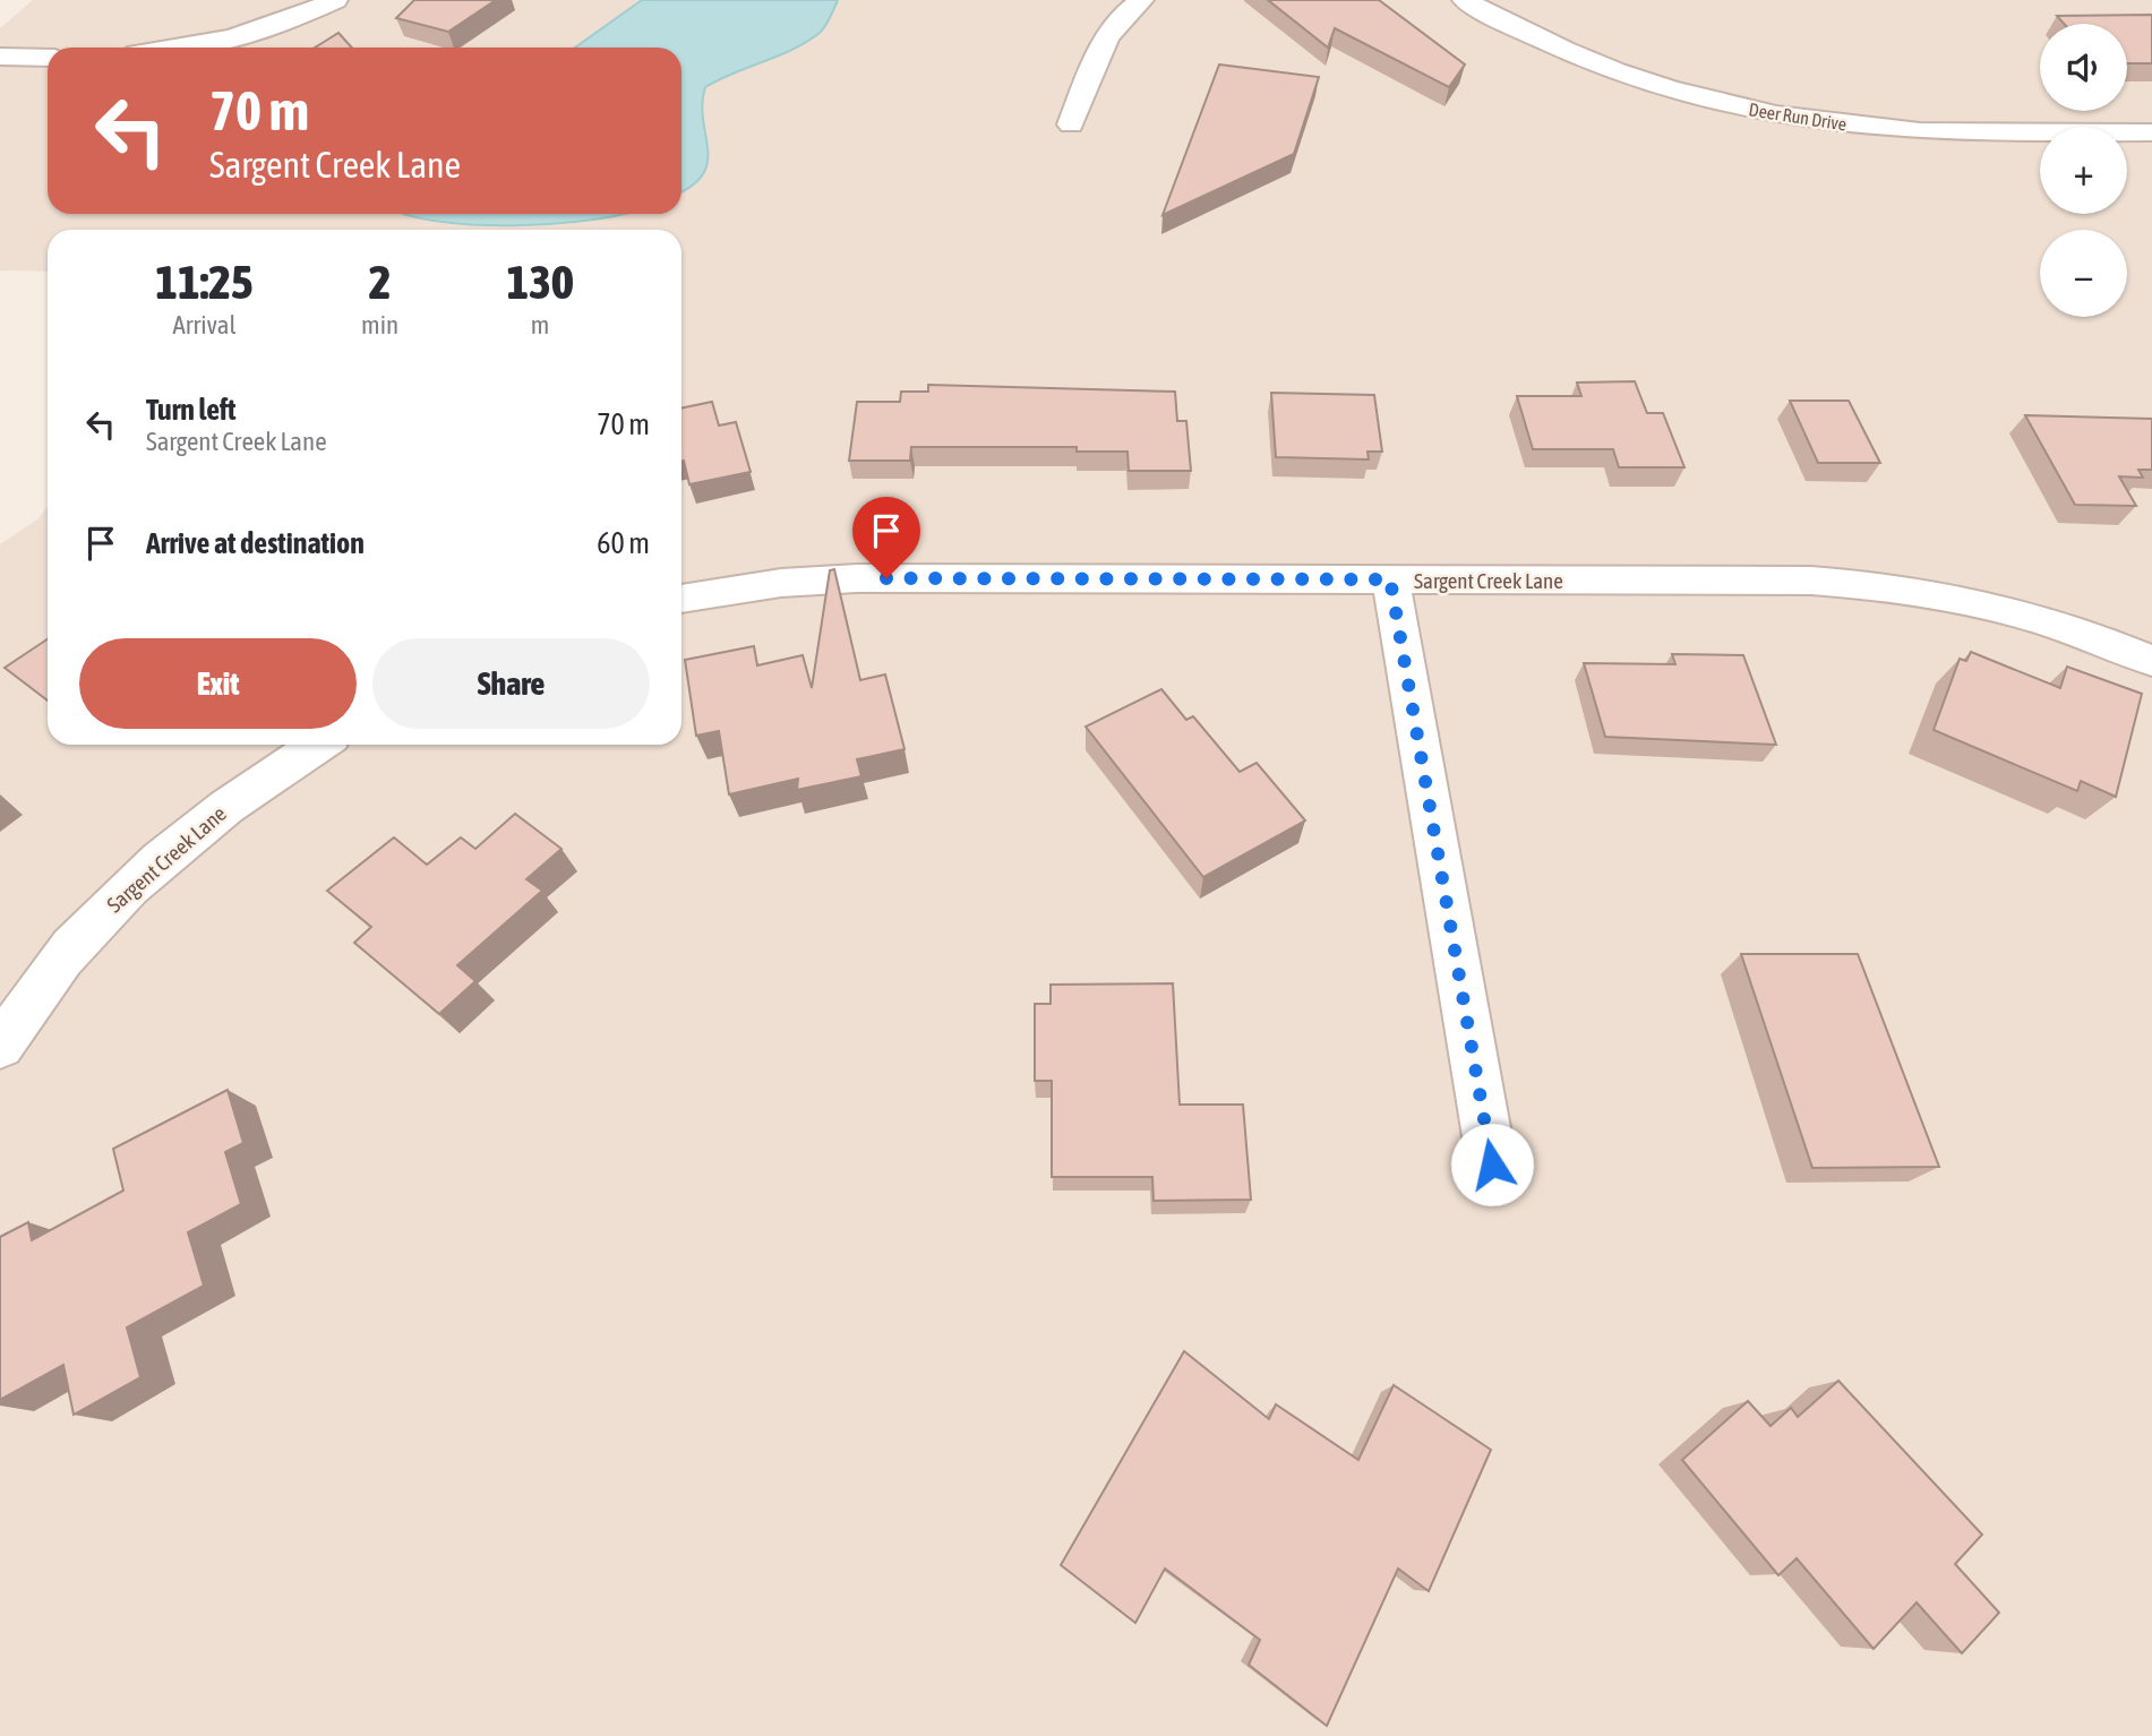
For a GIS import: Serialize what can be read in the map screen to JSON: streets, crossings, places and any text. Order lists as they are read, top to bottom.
{
  "streets": {
    "street": ["Deer Run Drive", "Sargent Creek Lane"]
  },
  "page": {
    "map_buttons": ["+", "−"],
    "turn": ["70 m", "Sargent Creek Lane"],
    "eta": [
      "11:25",
      "Arrival",
      "2",
      "min",
      "130",
      "m"
    ],
    "list": [
      {
        "name": "Turn left",
        "note": "Sargent Creek Lane",
        "value": "70 m"
      },
      {
        "name": "Arrive at destination",
        "value": "60 m"
      }
    ],
    "buttons": ["Exit", "Share"]
  }
}
